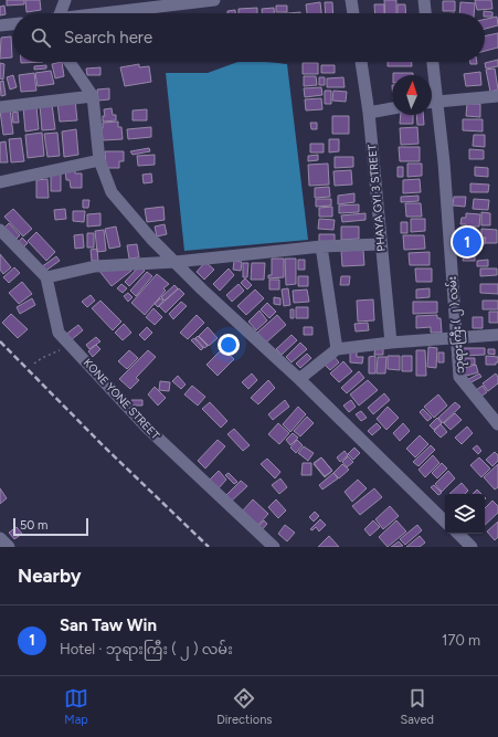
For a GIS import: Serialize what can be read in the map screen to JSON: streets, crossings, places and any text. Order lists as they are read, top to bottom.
{
  "streets": {
    "street": ["PHAYA GYI 3 STREET", "ဘုရားကြီး ( ၂ ) လမ်း", "KONE YONE STREET"]
  },
  "scale_bar": "50 m",
  "north": "top",
  "page": {
    "search": "Search here",
    "pins": "1",
    "scale": "50 m",
    "heading": "Nearby",
    "list": [
      {
        "mark": "1",
        "name": "San Taw Win",
        "note": "Hotel · ဘုရားကြီး ( ၂ ) လမ်း",
        "value": "170 m"
      }
    ],
    "nav": ["Map", "Directions", "Saved"]
  }
}
